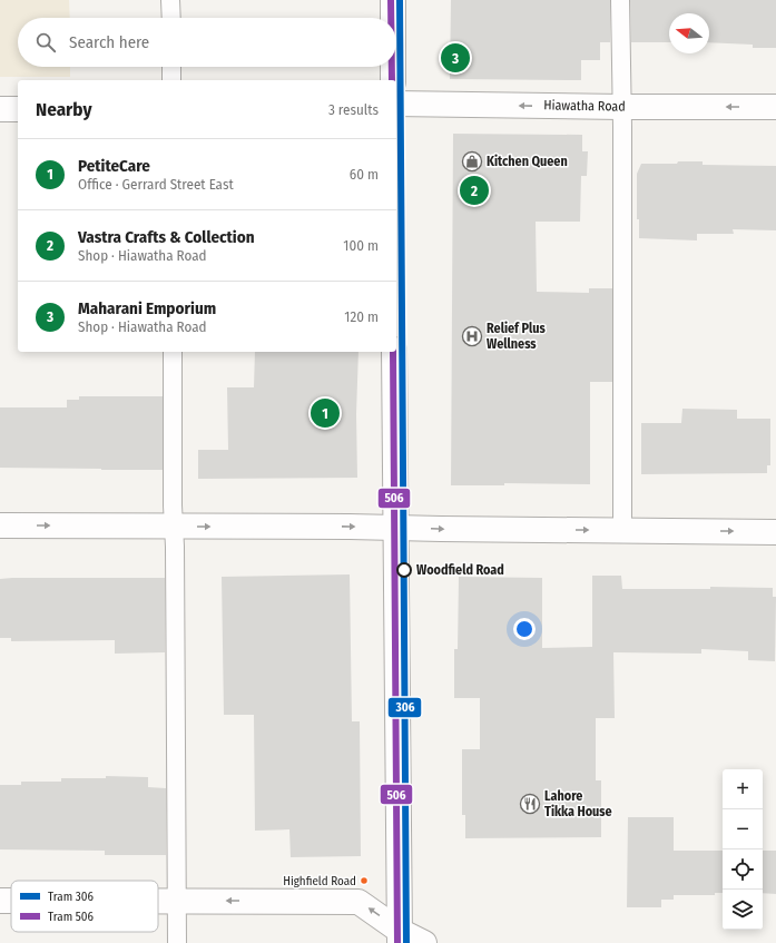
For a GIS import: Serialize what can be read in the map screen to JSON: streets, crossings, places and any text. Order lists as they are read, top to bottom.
{
  "streets": {
    "street": ["Hiawatha Road"]
  },
  "one_way": ["Hiawatha Road"],
  "places": {
    "shop": ["Kitchen Queen"],
    "hospital": ["Relief Plus Wellness"],
    "other": ["Woodfield Road", "Highfield Road"],
    "restaurant": ["Lahore Tikka House"]
  },
  "lines": ["tram line 306", "tram line 506"],
  "legend": ["Tram 306", "Tram 506"],
  "north": "left",
  "page": {
    "search": "Search here",
    "pins": ["3", "2", "1"],
    "heading": ["Nearby", "3 results"],
    "list": [
      {
        "mark": "1",
        "name": "PetiteCare",
        "note": "Office · Gerrard Street East",
        "value": "60 m"
      },
      {
        "mark": "2",
        "name": "Vastra Crafts & Collection",
        "note": "Shop · Hiawatha Road",
        "value": "100 m"
      },
      {
        "mark": "3",
        "name": "Maharani Emporium",
        "note": "Shop · Hiawatha Road",
        "value": "120 m"
      }
    ],
    "map_buttons": ["+", "−"]
  }
}
